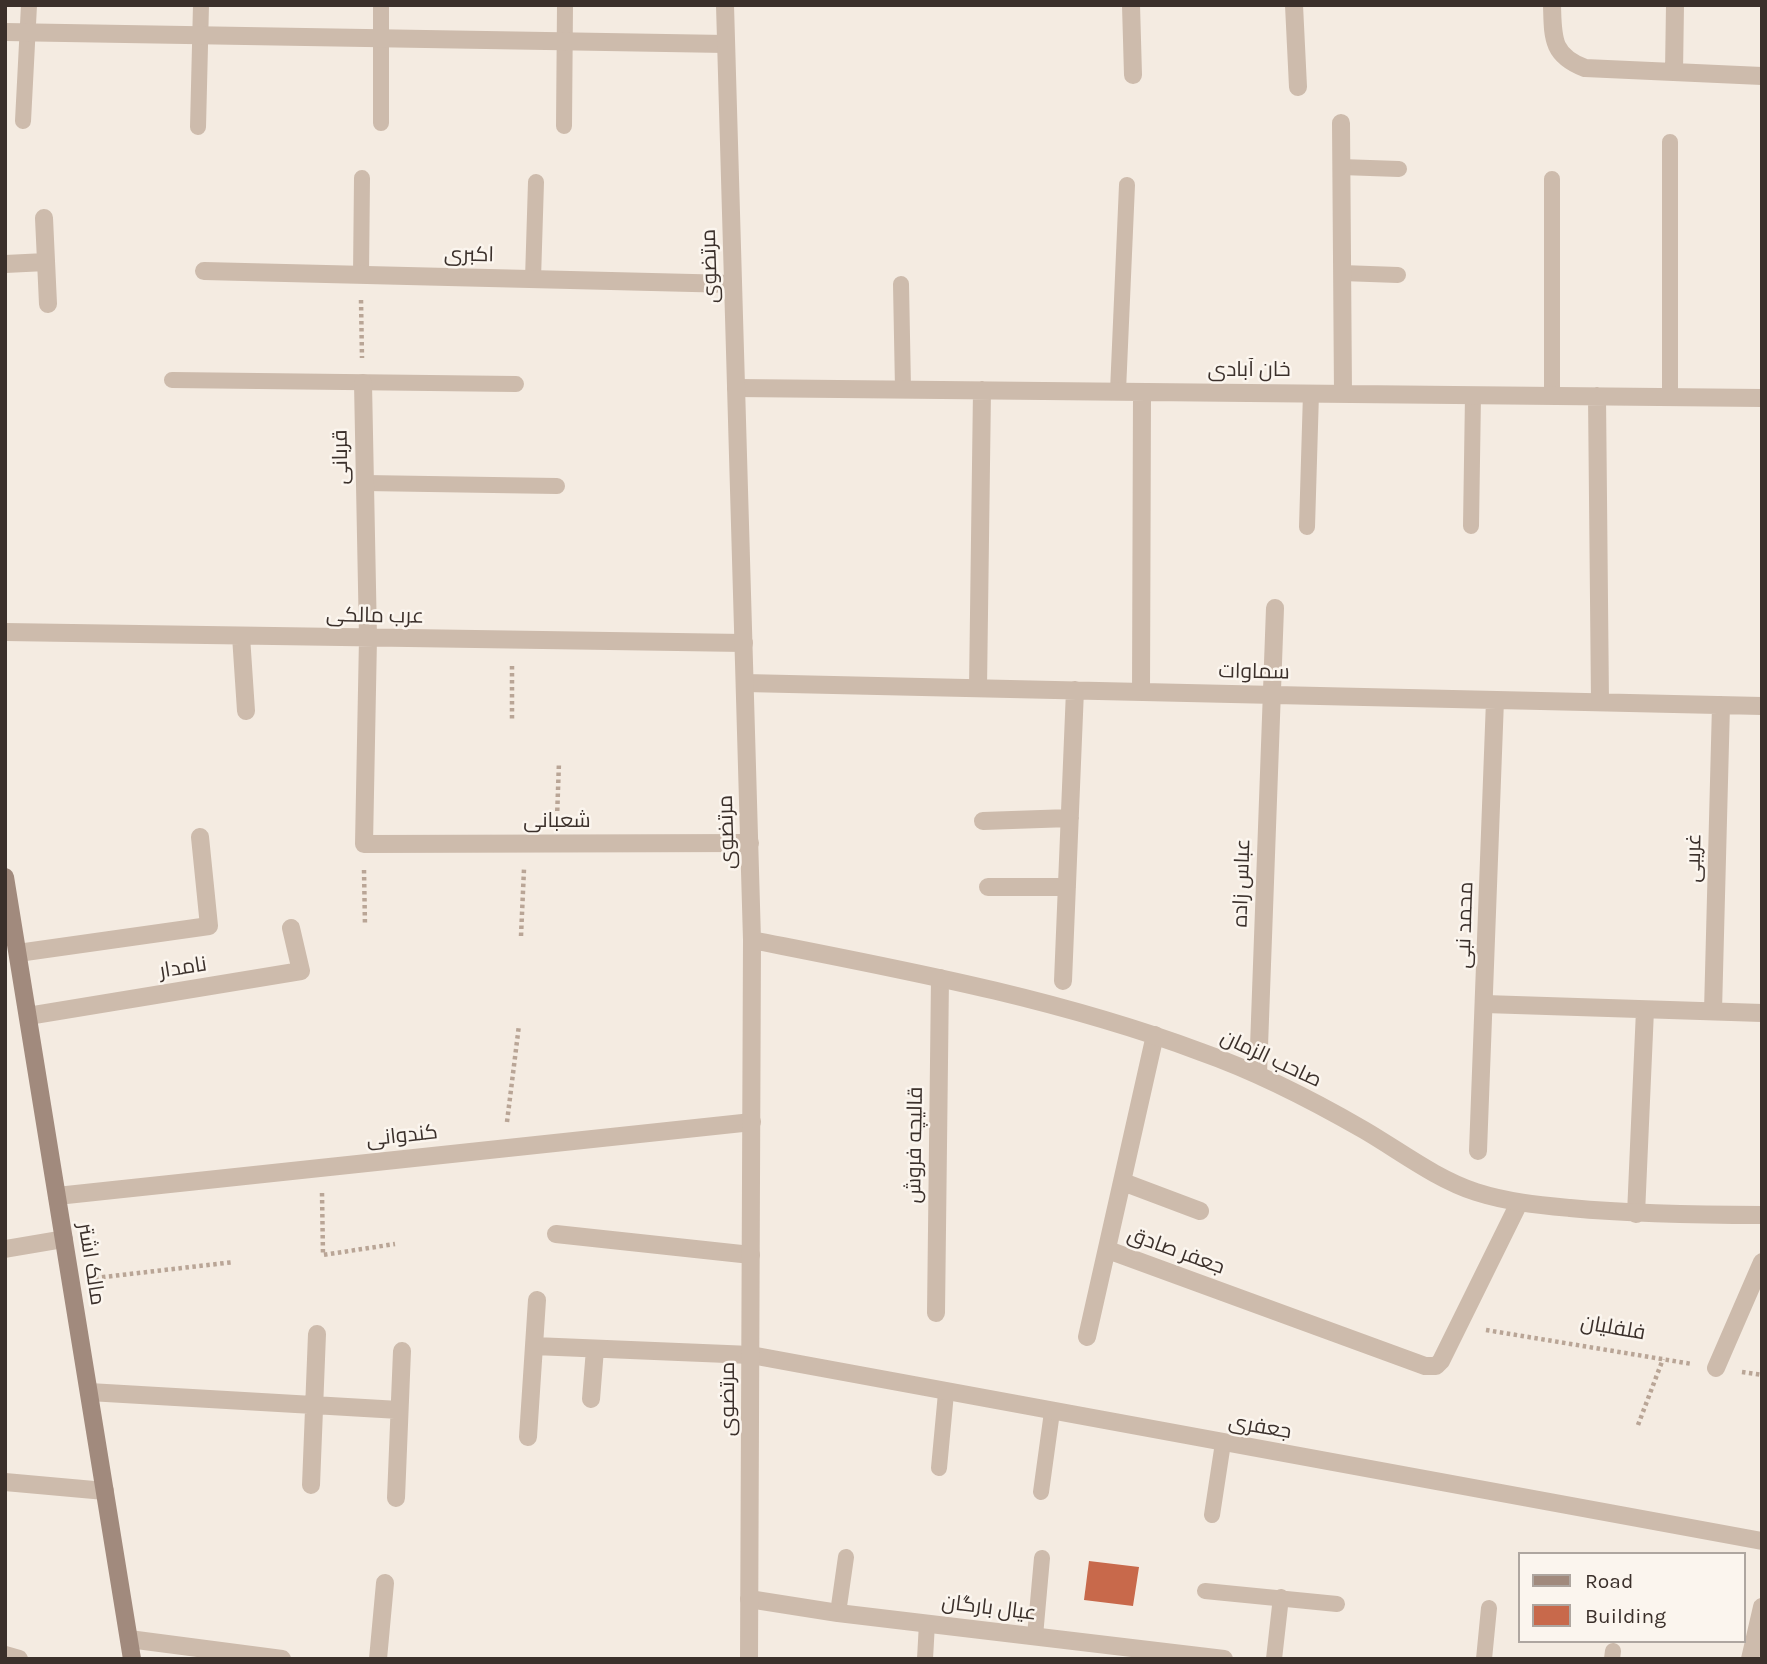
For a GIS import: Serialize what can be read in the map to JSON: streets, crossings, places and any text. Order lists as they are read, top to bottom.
{
  "streets": {
    "main road": ["مالک اشتر"],
    "street": [
      "اکبری",
      "مرتضوی",
      "خان آبادی",
      "قربانی",
      "عرب مالکی",
      "سماوات",
      "شعبانی",
      "غریبی",
      "عباس زاده",
      "محمد نبی",
      "نامدار",
      "صاحب الزمان",
      "کندوانی",
      "قالیچه فروش",
      "جعفر صادق",
      "جعفری",
      "عیال بارگان"
    ],
    "path": ["فلفلیان"]
  },
  "crossings": [
    ["اکبری", "مرتضوی"],
    ["مرتضوی", "خان آبادی"],
    ["مرتضوی", "عرب مالکی"],
    ["مرتضوی", "سماوات"],
    ["مرتضوی", "شعبانی"],
    ["مرتضوی", "صاحب الزمان"],
    ["مرتضوی", "کندوانی"],
    ["مرتضوی", "جعفری"],
    ["مرتضوی", "عیال بارگان"],
    ["قربانی", "عرب مالکی"],
    ["قربانی", "شعبانی"],
    ["سماوات", "غریبی"],
    ["سماوات", "عباس زاده"],
    ["سماوات", "محمد نبی"],
    ["عباس زاده", "صاحب الزمان"],
    ["نامدار", "مالک اشتر"],
    ["صاحب الزمان", "قالیچه فروش"],
    ["صاحب الزمان", "جعفر صادق"],
    ["کندوانی", "مالک اشتر"],
    ["جعفر صادق", "فلفلیان"]
  ],
  "legend": ["Road", "Building"]
}
